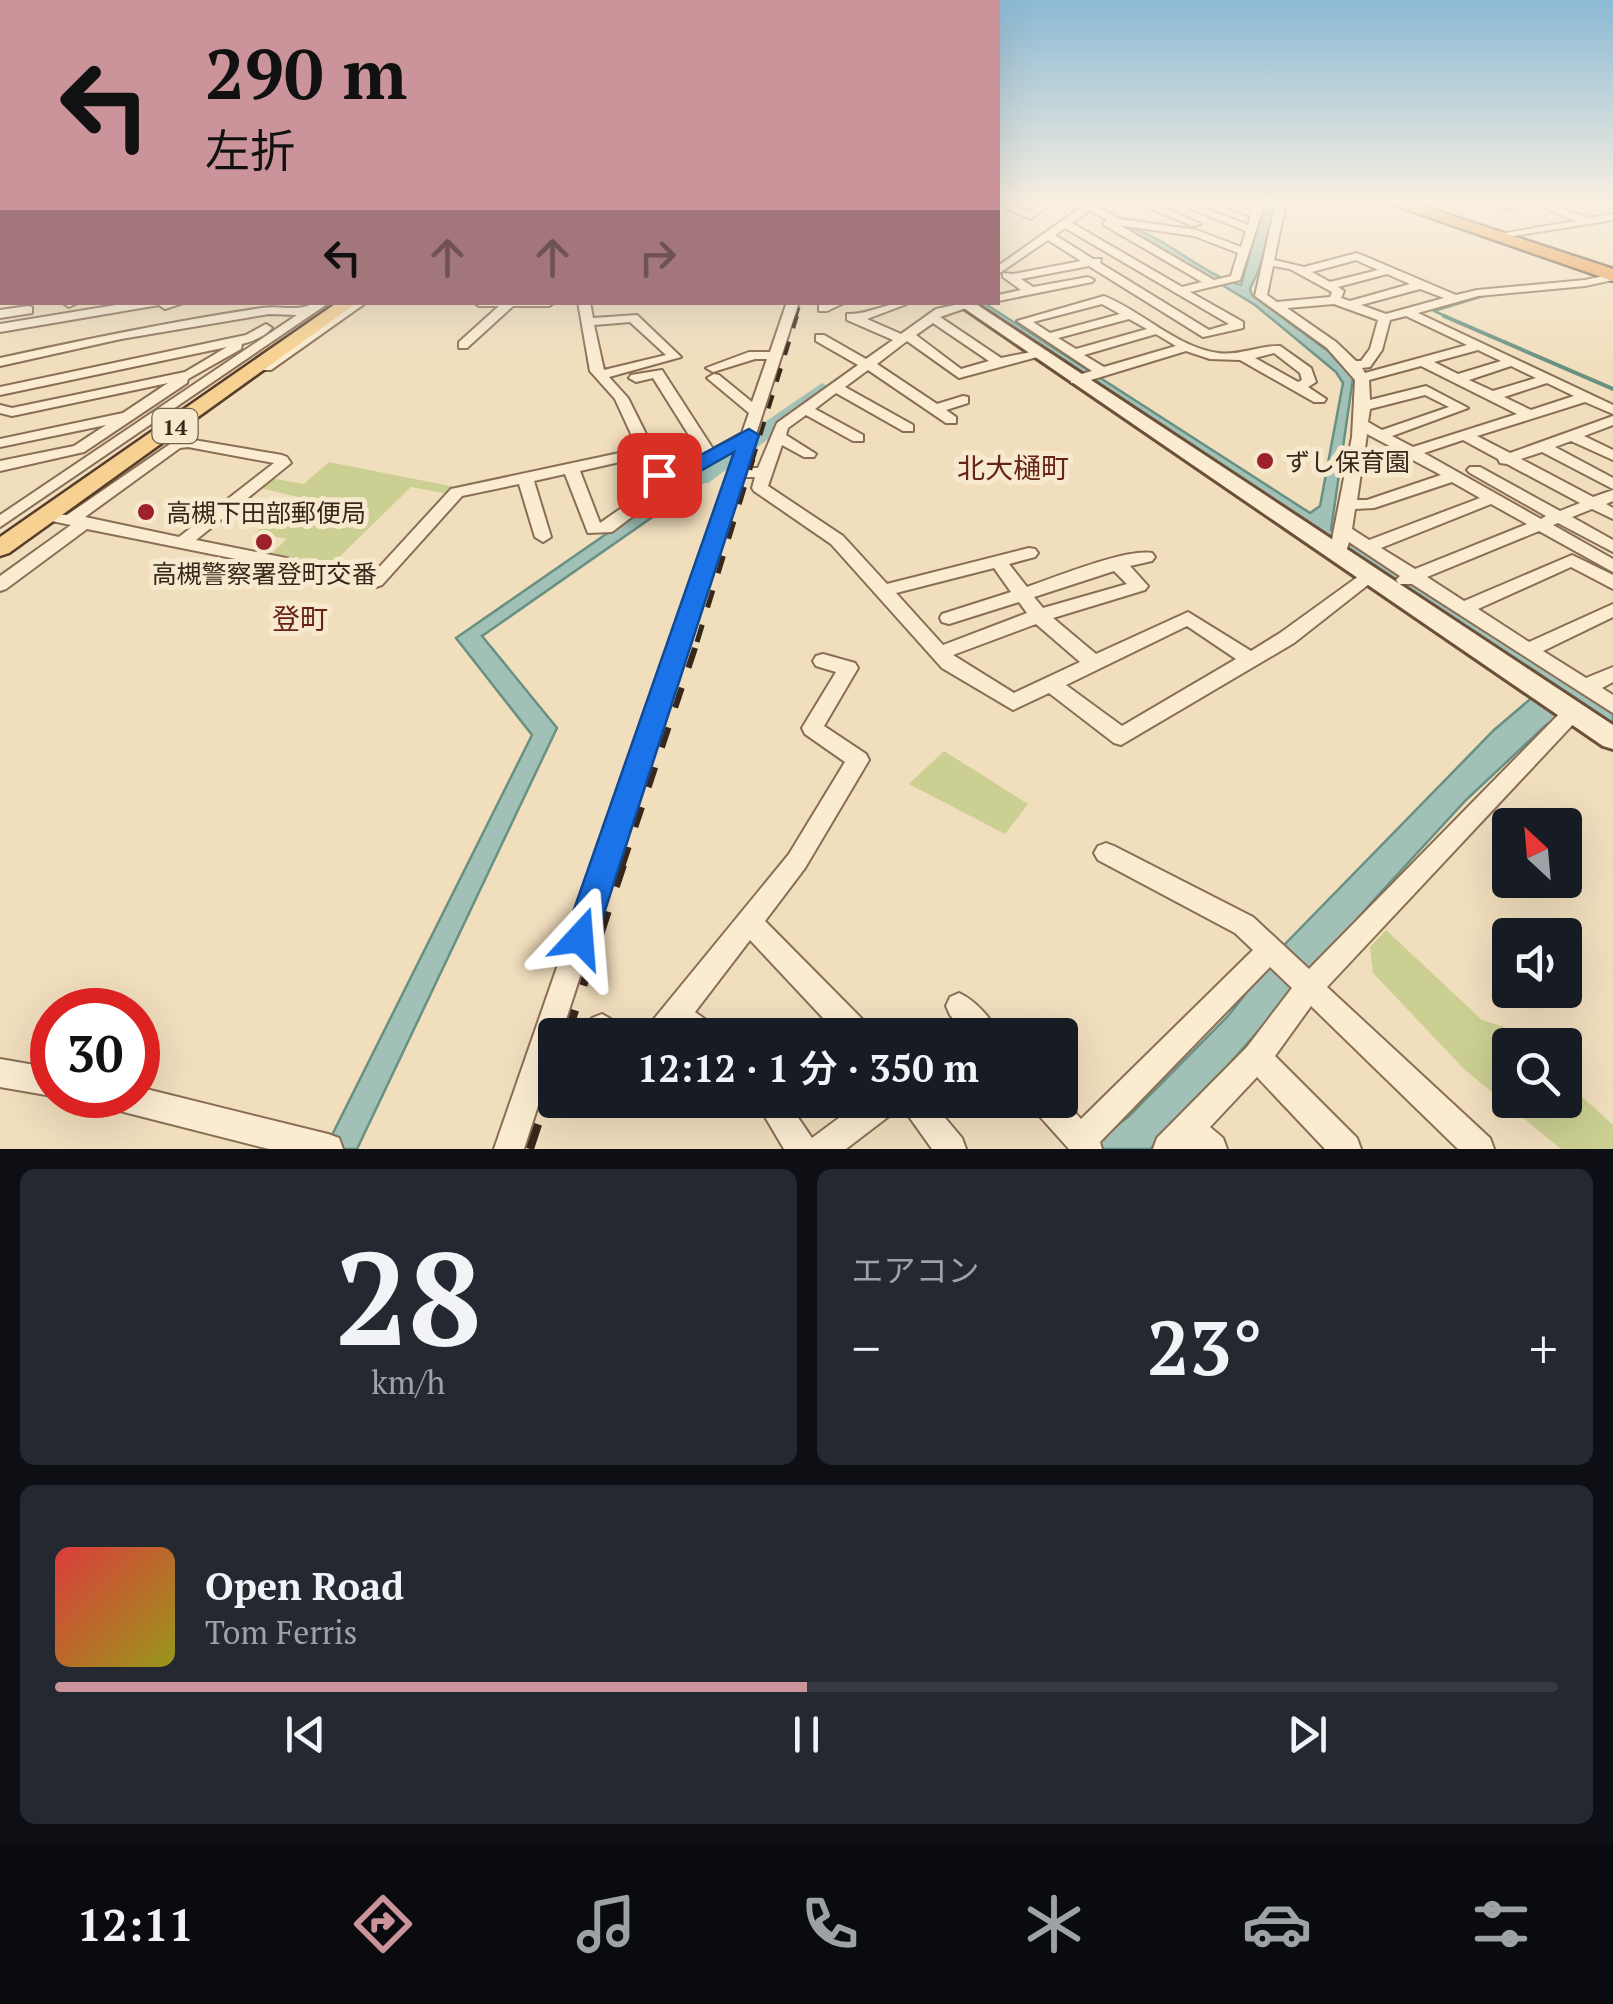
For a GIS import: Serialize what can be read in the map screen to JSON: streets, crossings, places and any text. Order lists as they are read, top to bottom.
{
  "streets": {
    "main road": ["14"]
  },
  "districts": ["北大樋町", "登町"],
  "places": ["ずし保育園", "高槻下田部郵便局", "高槻警察署登町交番"],
  "north": "top left",
  "page": {
    "turn": ["290 m", "左折"],
    "limit": "30",
    "trip": "12:12 · 1 分 · 350 m",
    "tile": [
      ["28", "km/h"],
      "エアコン"
    ],
    "heat": ["−", "23°", "+"],
    "song": ["Open Road", "Tom Ferris"],
    "tabs": "12:11"
  }
}
